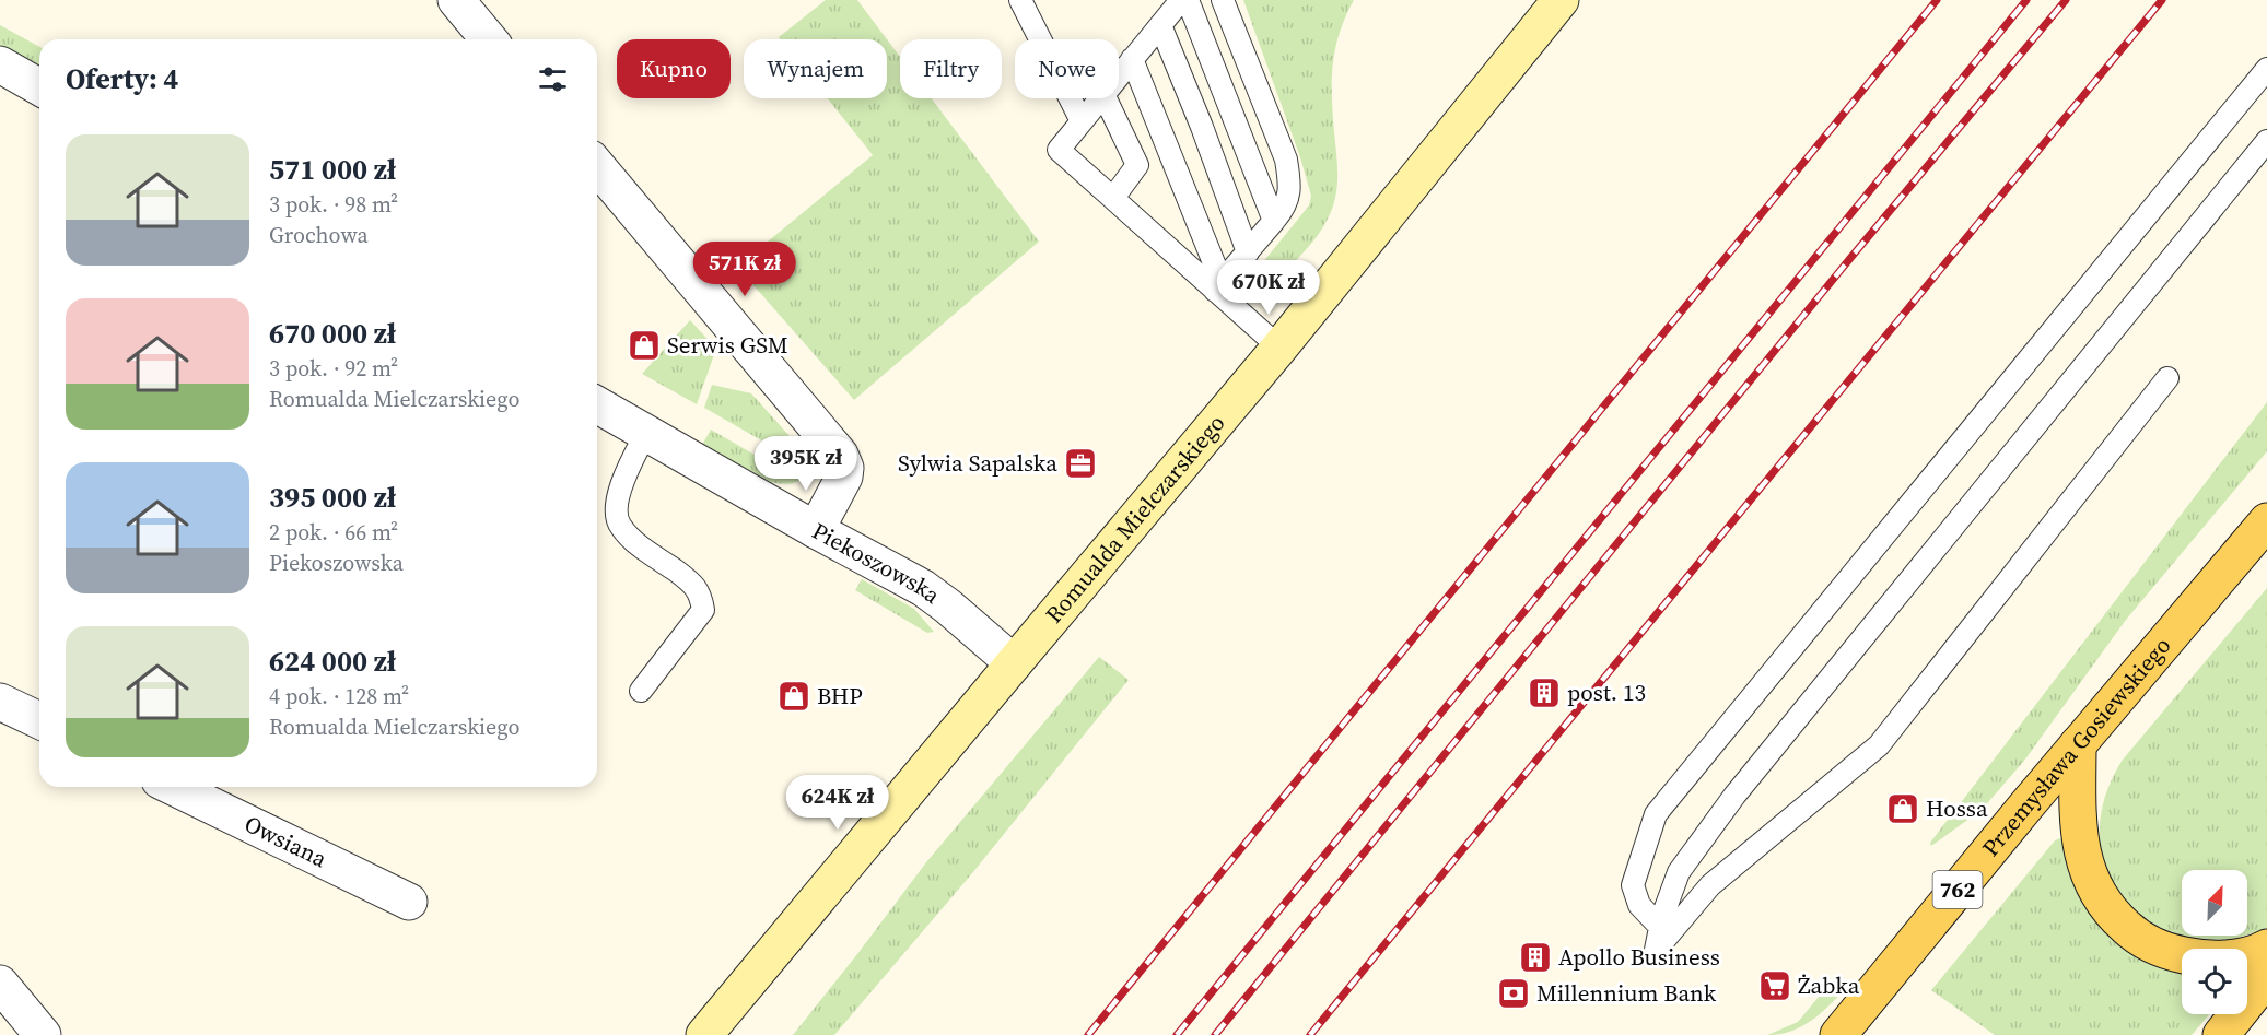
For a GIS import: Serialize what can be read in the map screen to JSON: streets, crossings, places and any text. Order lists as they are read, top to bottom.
{
  "streets": {
    "main road": ["Przemysława Gosiewskiego", "762"],
    "street": ["Romualda Mielczarskiego", "Piekoszowska", "Owsiana"]
  },
  "crossings": [
    ["Romualda Mielczarskiego", "Piekoszowska"]
  ],
  "places": {
    "shop": ["Serwis GSM", "BHP", "Hossa"],
    "office": ["Sylwia Sapalska"],
    "building": ["post. 13", "Apollo Business"],
    "supermarket": ["Żabka"],
    "bank": ["Millennium Bank"]
  },
  "north": "top right",
  "page": {
    "chip": [
      "Kupno",
      "Wynajem",
      "Filtry",
      "Nowe"
    ],
    "heading": "Oferty: 4",
    "list": [
      {
        "name": "571 000 zł",
        "note": "3 pok. · 98 m² · Grochowa"
      },
      {
        "name": "670 000 zł",
        "note": "3 pok. · 92 m² · Romualda Mielczarskiego"
      },
      {
        "name": "395 000 zł",
        "note": "2 pok. · 66 m² · Piekoszowska"
      },
      {
        "name": "624 000 zł",
        "note": "4 pok. · 128 m² · Romualda Mielczarskiego"
      }
    ],
    "price": [
      "571K zł",
      "670K zł",
      "395K zł",
      "624K zł"
    ]
  }
}
